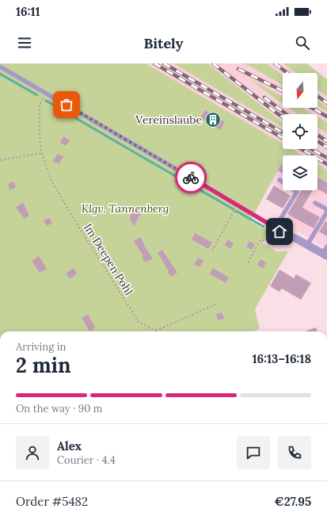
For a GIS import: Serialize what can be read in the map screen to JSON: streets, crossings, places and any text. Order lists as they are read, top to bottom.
{
  "streets": {
    "path": ["Im Deepen Pohl"]
  },
  "parks": ["Klgv. Tannenberg"],
  "places": {
    "building": ["Vereinslaube"]
  },
  "north": "bottom",
  "page": {
    "status": "16:11",
    "header": "Bitely",
    "heading": ["2 min", "Arriving in", "16:13–16:18"],
    "panel": [
      "Alex",
      "Courier · 4.4",
      "Order #5482",
      "€27.95"
    ],
    "bar": "On the way · 90 m"
  }
}
